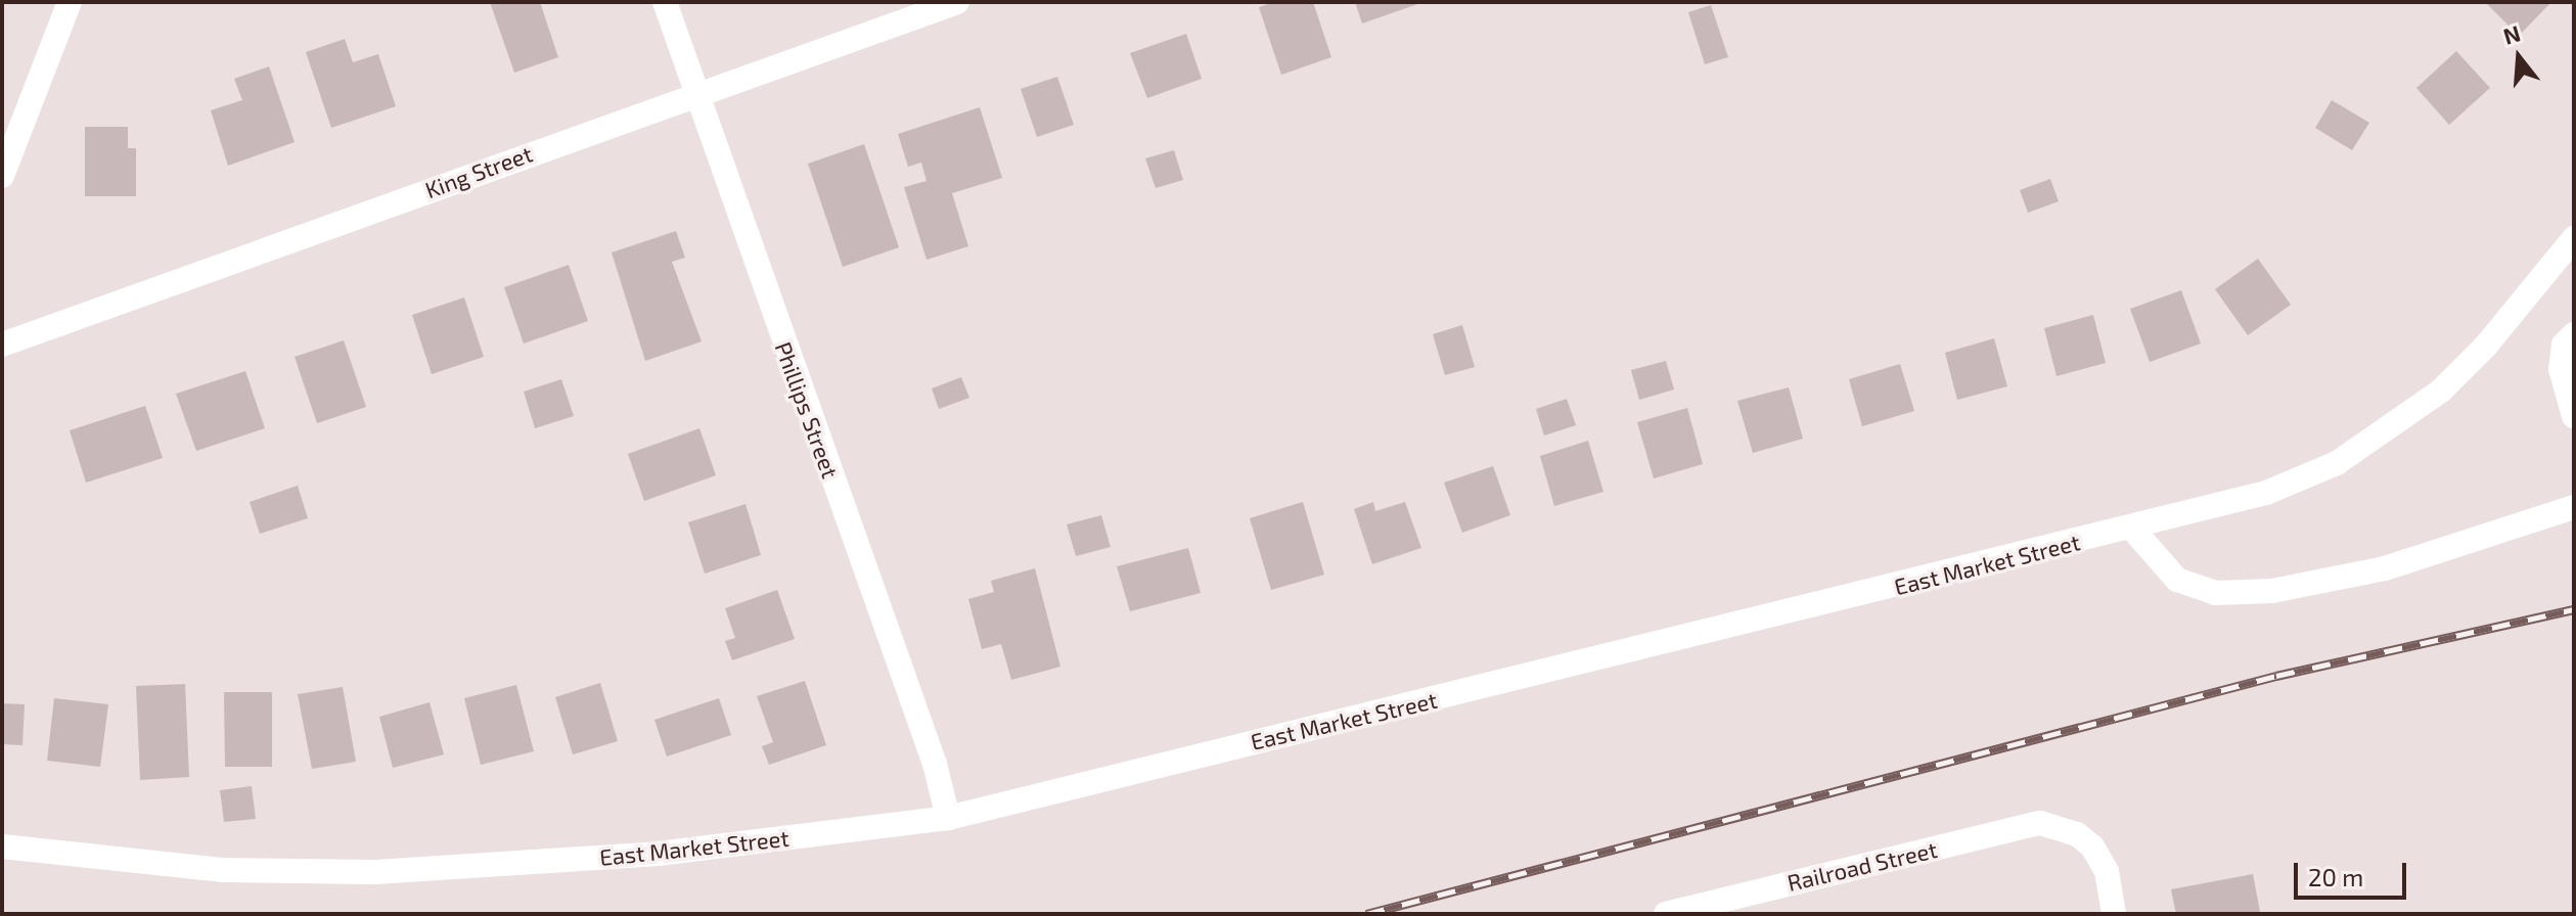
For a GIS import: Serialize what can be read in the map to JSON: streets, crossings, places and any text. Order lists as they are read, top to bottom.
{
  "streets": {
    "street": [
      "King Street",
      "Phillips Street",
      "East Market Street",
      "Railroad Street"
    ]
  },
  "crossings": [
    ["King Street", "Phillips Street"],
    ["Phillips Street", "East Market Street"]
  ],
  "scale_bar": "20 m",
  "north": "top"
}
